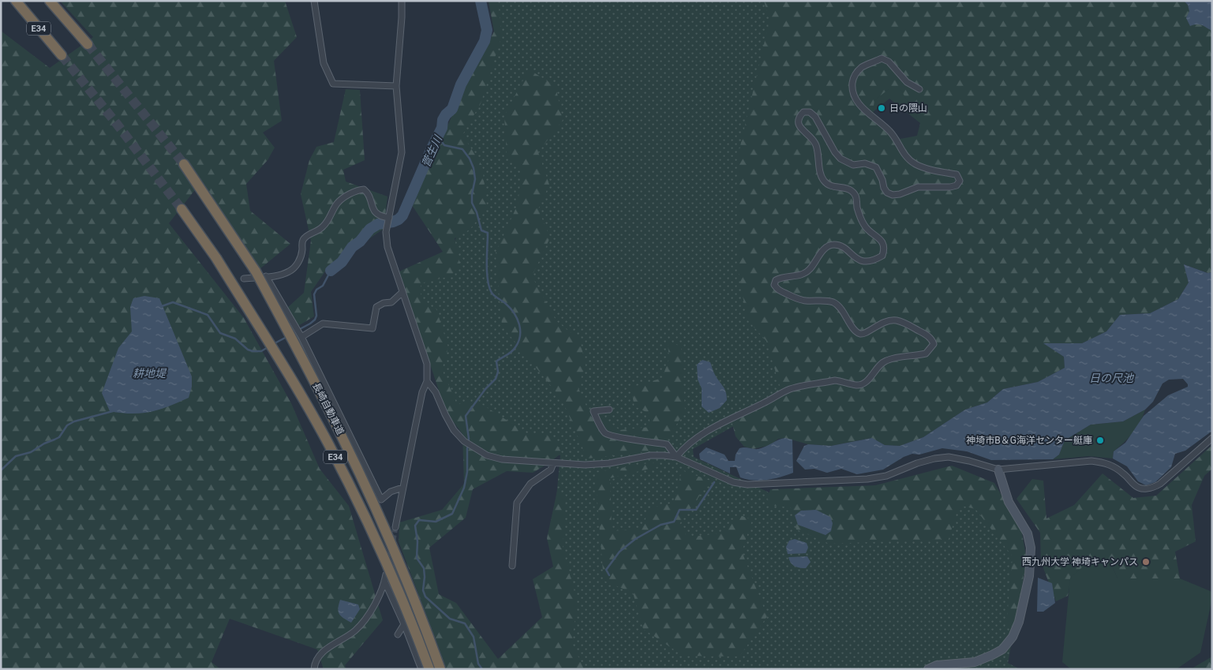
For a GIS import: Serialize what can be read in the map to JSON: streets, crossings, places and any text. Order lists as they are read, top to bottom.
{
  "streets": {
    "highway": ["E34", "長崎自動車道"]
  },
  "water": ["菅生川", "耕地堤", "日の尺池"],
  "places": ["日の隈山", "神埼市B＆G海洋センター艇庫", "西九州大学 神埼キャンパス"]
}
